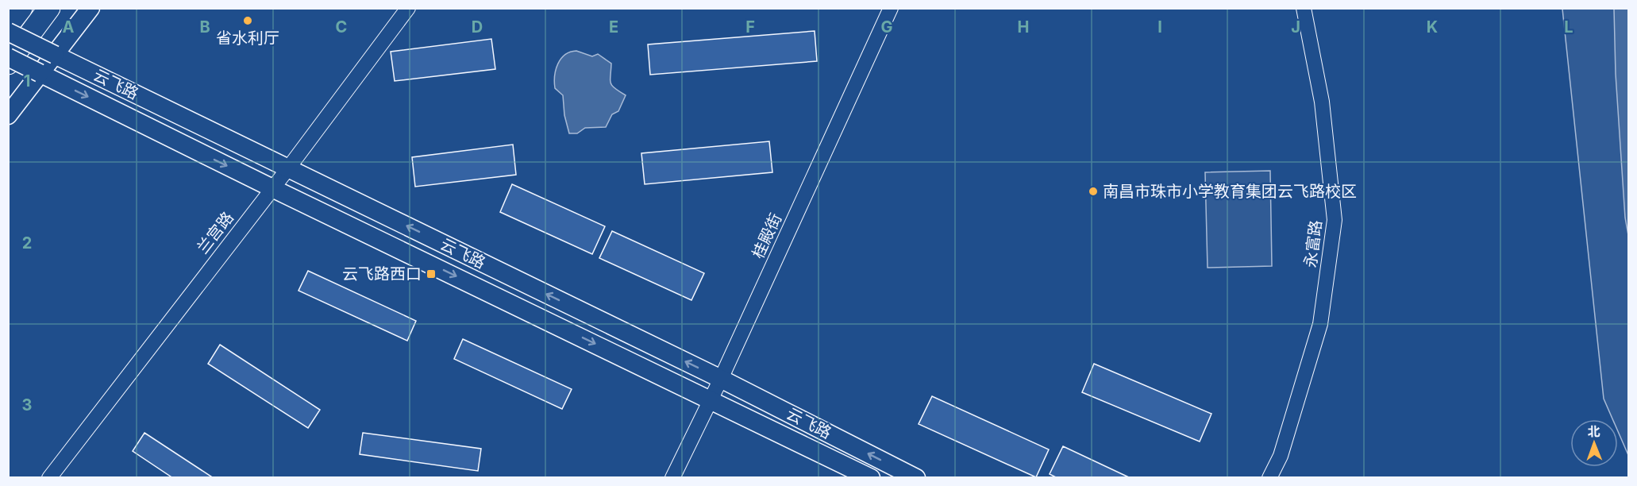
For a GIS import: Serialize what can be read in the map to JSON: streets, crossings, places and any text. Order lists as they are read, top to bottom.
{
  "streets": {
    "main road": ["云飞路"],
    "street": ["兰宫路", "桂殿街", "永富路"]
  },
  "crossings": [
    ["云飞路", "兰宫路"],
    ["云飞路", "桂殿街"]
  ],
  "places": {
    "other": ["省水利厅", "南昌市珠市小学教育集团云飞路校区"],
    "transit": ["云飞路西口"]
  },
  "north": "top",
  "grid": {
    "columns": [
      "A",
      "B",
      "C",
      "D",
      "E",
      "F",
      "G",
      "H",
      "I",
      "J",
      "K",
      "L"
    ],
    "rows": ["1", "2", "3"]
  }
}
